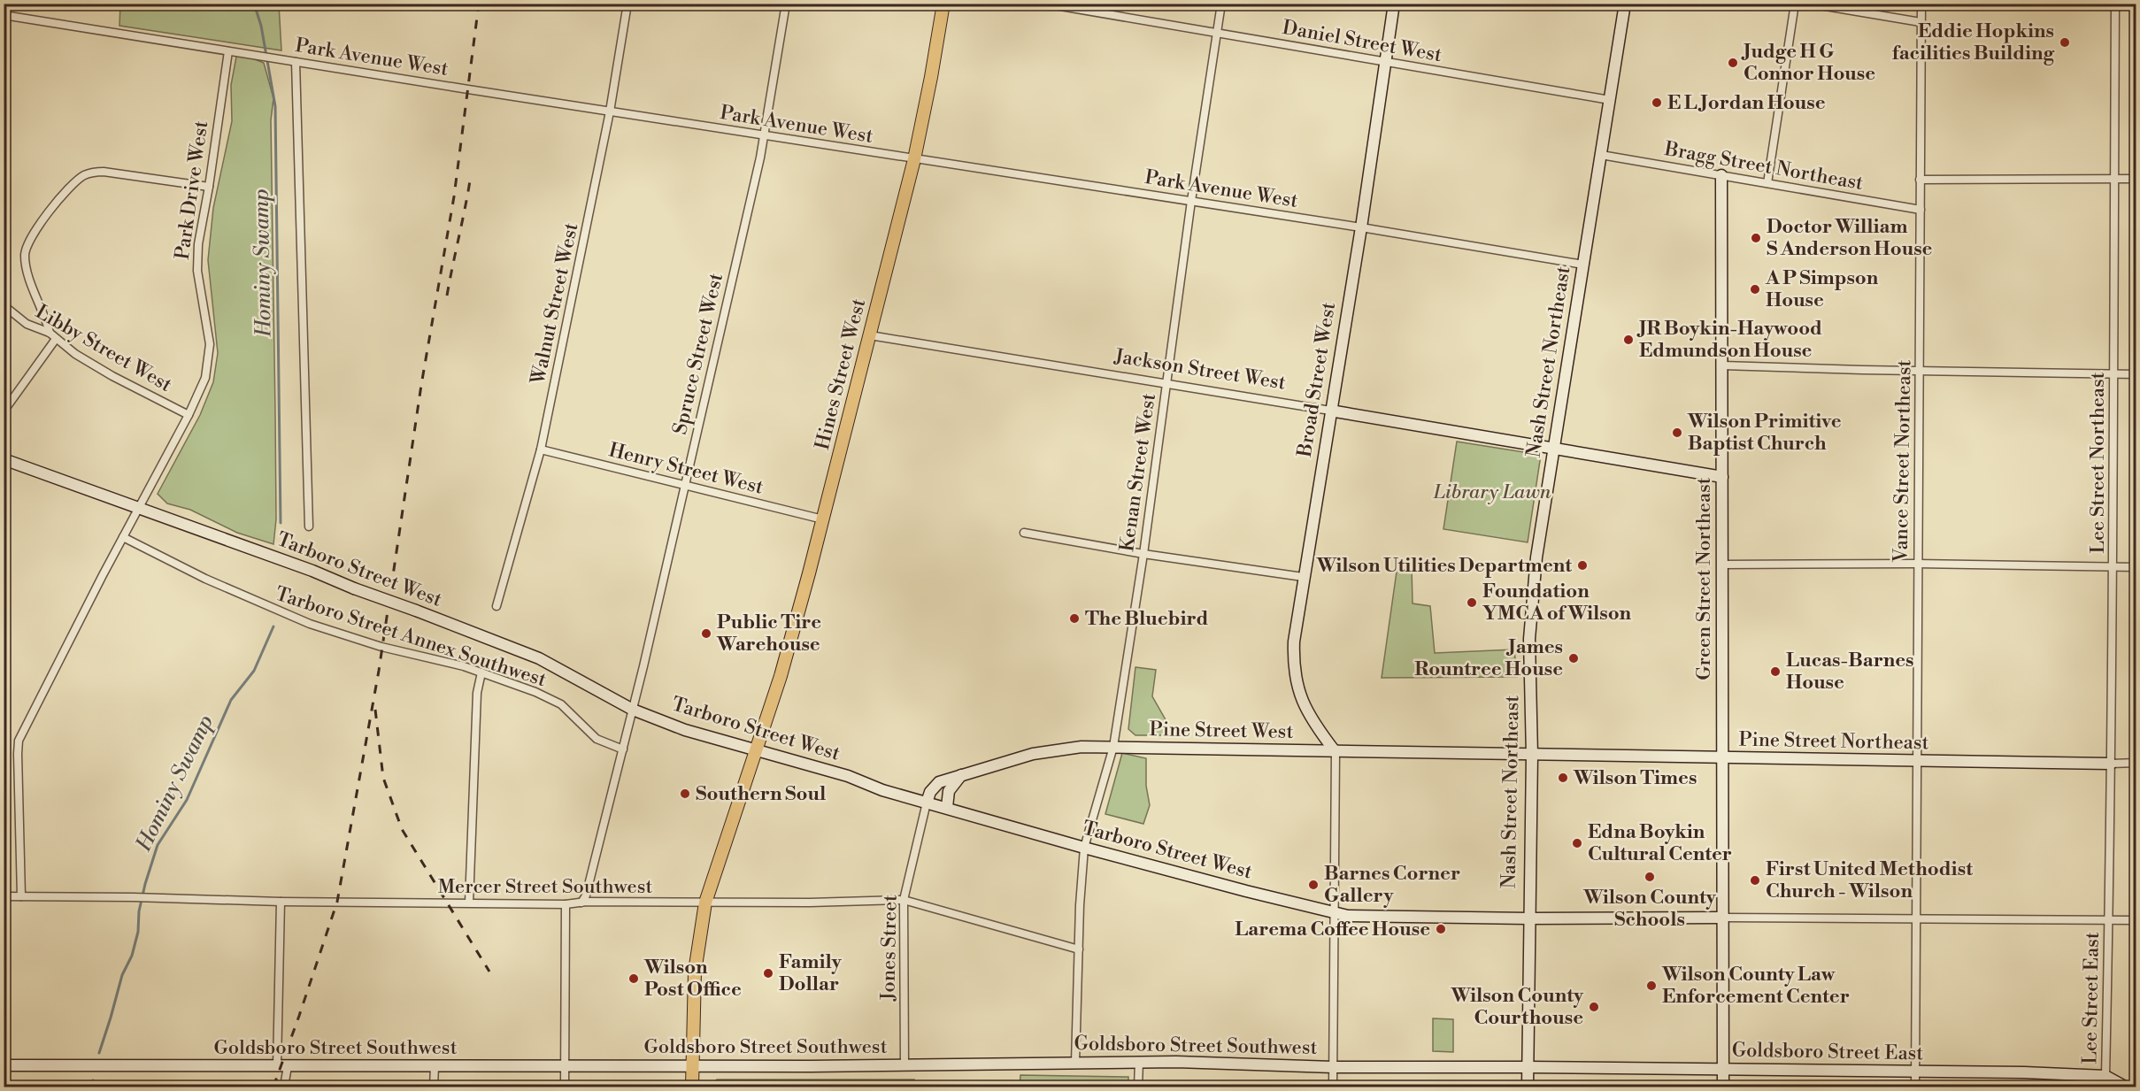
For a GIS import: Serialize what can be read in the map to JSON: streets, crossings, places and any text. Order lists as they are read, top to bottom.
{
  "streets": {
    "main road": ["Hines Street West"],
    "street": [
      "Daniel Street West",
      "Park Avenue West",
      "Bragg Street Northeast",
      "Park Drive West",
      "Walnut Street West",
      "Libby Street West",
      "Spruce Street West",
      "Nash Street Northeast",
      "Jackson Street West",
      "Broad Street West",
      "Vance Street Northeast",
      "Lee Street Northeast",
      "Henry Street West",
      "Kenan Street West",
      "Tarboro Street West",
      "Green Street Northeast",
      "Tarboro Street Annex Southwest",
      "Pine Street West",
      "Pine Street Northeast",
      "Mercer Street Southwest",
      "Jones Street",
      "Lee Street East",
      "Goldsboro Street Southwest",
      "Goldsboro Street East"
    ]
  },
  "crossings": [
    ["Daniel Street West", "Nash Street Northeast"],
    ["Daniel Street West", "Broad Street West"],
    ["Daniel Street West", "Kenan Street West"],
    ["Park Avenue West", "Park Drive West"],
    ["Park Avenue West", "Walnut Street West"],
    ["Park Avenue West", "Spruce Street West"],
    ["Park Avenue West", "Nash Street Northeast"],
    ["Park Avenue West", "Hines Street West"],
    ["Park Avenue West", "Broad Street West"],
    ["Park Avenue West", "Kenan Street West"],
    ["Bragg Street Northeast", "Nash Street Northeast"],
    ["Bragg Street Northeast", "Vance Street Northeast"],
    ["Bragg Street Northeast", "Green Street Northeast"],
    ["Park Drive West", "Libby Street West"],
    ["Park Drive West", "Tarboro Street West"],
    ["Park Drive West", "Tarboro Street Annex Southwest"],
    ["Park Drive West", "Mercer Street Southwest"],
    ["Walnut Street West", "Henry Street West"],
    ["Spruce Street West", "Henry Street West"],
    ["Spruce Street West", "Tarboro Street West"],
    ["Spruce Street West", "Tarboro Street Annex Southwest"],
    ["Spruce Street West", "Mercer Street Southwest"],
    ["Nash Street Northeast", "Jackson Street West"],
    ["Nash Street Northeast", "Tarboro Street West"],
    ["Nash Street Northeast", "Pine Street West"],
    ["Nash Street Northeast", "Pine Street Northeast"],
    ["Nash Street Northeast", "Goldsboro Street Southwest"],
    ["Nash Street Northeast", "Goldsboro Street East"],
    ["Jackson Street West", "Hines Street West"],
    ["Jackson Street West", "Broad Street West"],
    ["Jackson Street West", "Kenan Street West"],
    ["Jackson Street West", "Green Street Northeast"],
    ["Hines Street West", "Henry Street West"],
    ["Hines Street West", "Tarboro Street West"],
    ["Hines Street West", "Mercer Street Southwest"],
    ["Hines Street West", "Goldsboro Street Southwest"],
    ["Broad Street West", "Pine Street West"],
    ["Vance Street Northeast", "Pine Street Northeast"],
    ["Vance Street Northeast", "Goldsboro Street East"],
    ["Lee Street Northeast", "Pine Street Northeast"],
    ["Lee Street Northeast", "Lee Street East"],
    ["Kenan Street West", "Tarboro Street West"],
    ["Kenan Street West", "Pine Street West"],
    ["Kenan Street West", "Mercer Street Southwest"],
    ["Kenan Street West", "Goldsboro Street Southwest"],
    ["Tarboro Street West", "Green Street Northeast"],
    ["Tarboro Street West", "Pine Street West"],
    ["Tarboro Street West", "Jones Street"],
    ["Green Street Northeast", "Pine Street Northeast"],
    ["Green Street Northeast", "Goldsboro Street East"],
    ["Pine Street West", "Pine Street Northeast"],
    ["Pine Street West", "Jones Street"],
    ["Mercer Street Southwest", "Jones Street"],
    ["Jones Street", "Goldsboro Street Southwest"],
    ["Lee Street East", "Goldsboro Street East"],
    ["Goldsboro Street Southwest", "Goldsboro Street East"]
  ],
  "water": ["Hominy Swamp"],
  "parks": ["Library Lawn"],
  "places": [
    "Eddie Hopkins facilities Building",
    "Judge H G Connor House",
    "E L Jordan House",
    "Doctor William S Anderson House",
    "A P Simpson House",
    "JR Boykin-Haywood Edmundson House",
    "Wilson Primitive Baptist Church",
    "Wilson Utilities Department",
    "Foundation YMCA of Wilson",
    "The Bluebird",
    "Public Tire Warehouse",
    "James Rountree House",
    "Lucas-Barnes House",
    "Wilson Times",
    "Southern Soul",
    "Edna Boykin Cultural Center",
    "Wilson County Schools",
    "First United Methodist Church - Wilson",
    "Barnes Corner Gallery",
    "Larema Coffee House",
    "Family Dollar",
    "Wilson Post Office",
    "Wilson County Law Enforcement Center",
    "Wilson County Courthouse"
  ]
}
